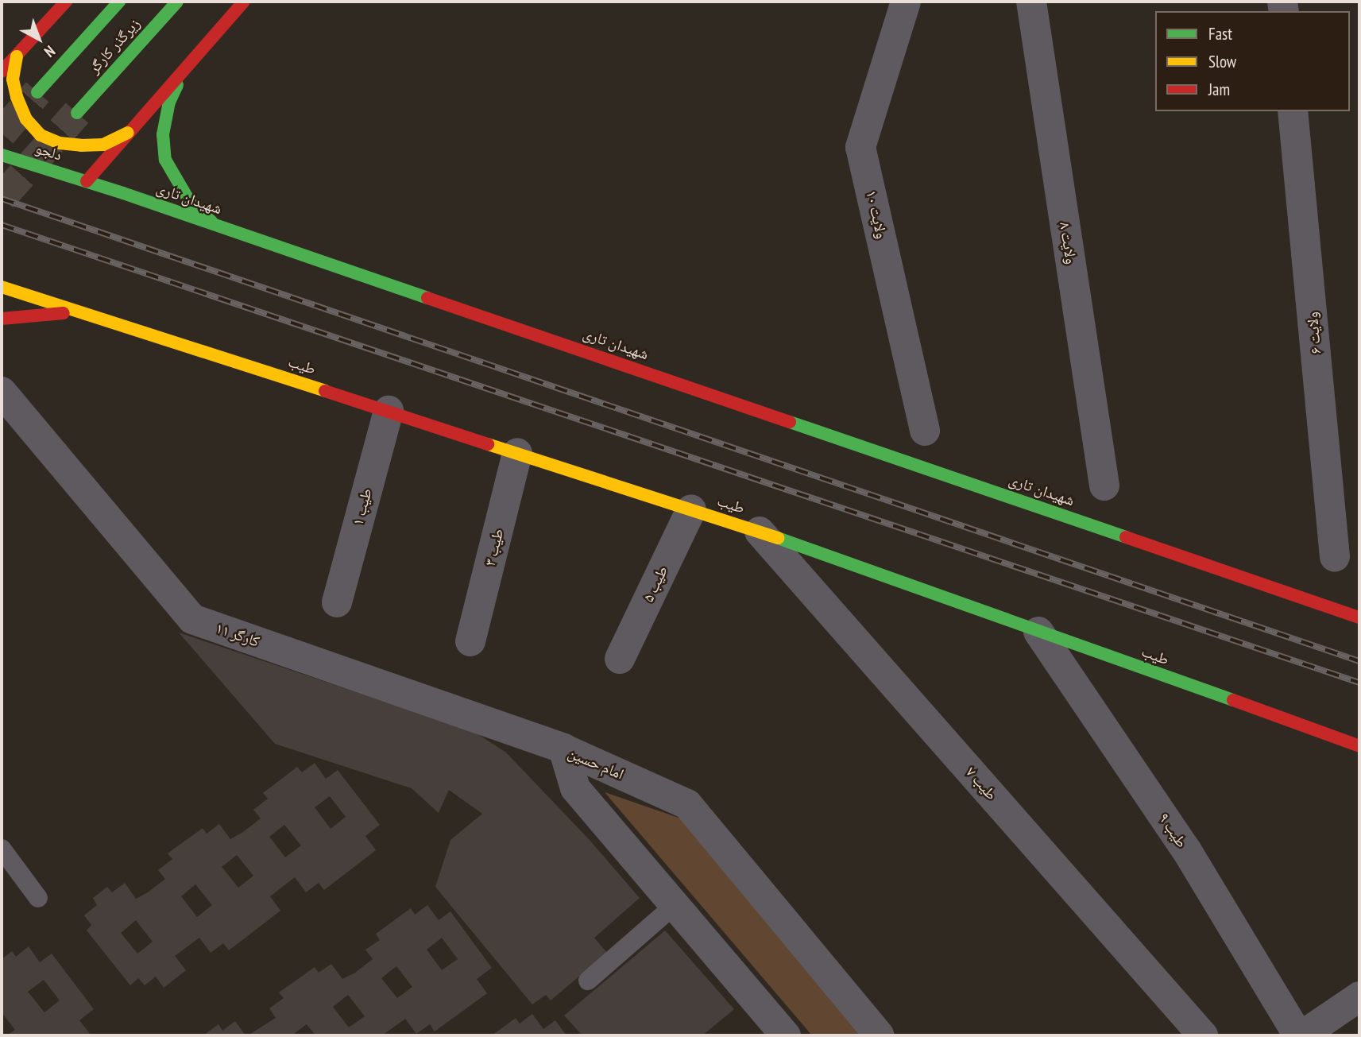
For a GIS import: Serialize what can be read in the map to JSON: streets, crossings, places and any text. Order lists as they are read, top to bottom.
{
  "streets": {
    "street": [
      "زیرگذر کارگر",
      "دلجو",
      "شهیدان تاری",
      "ولایت ۱۰",
      "ولایت ۸",
      "ولایت ۶",
      "طیب",
      "طیب ۱",
      "طیب ۳",
      "طیب ۵",
      "کارگر ۱۱",
      "امام حسین",
      "طیب ۷",
      "طیب ۹"
    ]
  },
  "crossings": [
    ["دلجو", "شهیدان تاری"],
    ["طیب", "طیب ۱"],
    ["طیب", "طیب ۳"],
    ["طیب", "طیب ۵"],
    ["طیب", "طیب ۷"],
    ["طیب", "طیب ۹"],
    ["کارگر ۱۱", "امام حسین"]
  ],
  "legend": ["Fast", "Slow", "Jam"],
  "north": "bottom right"
}
